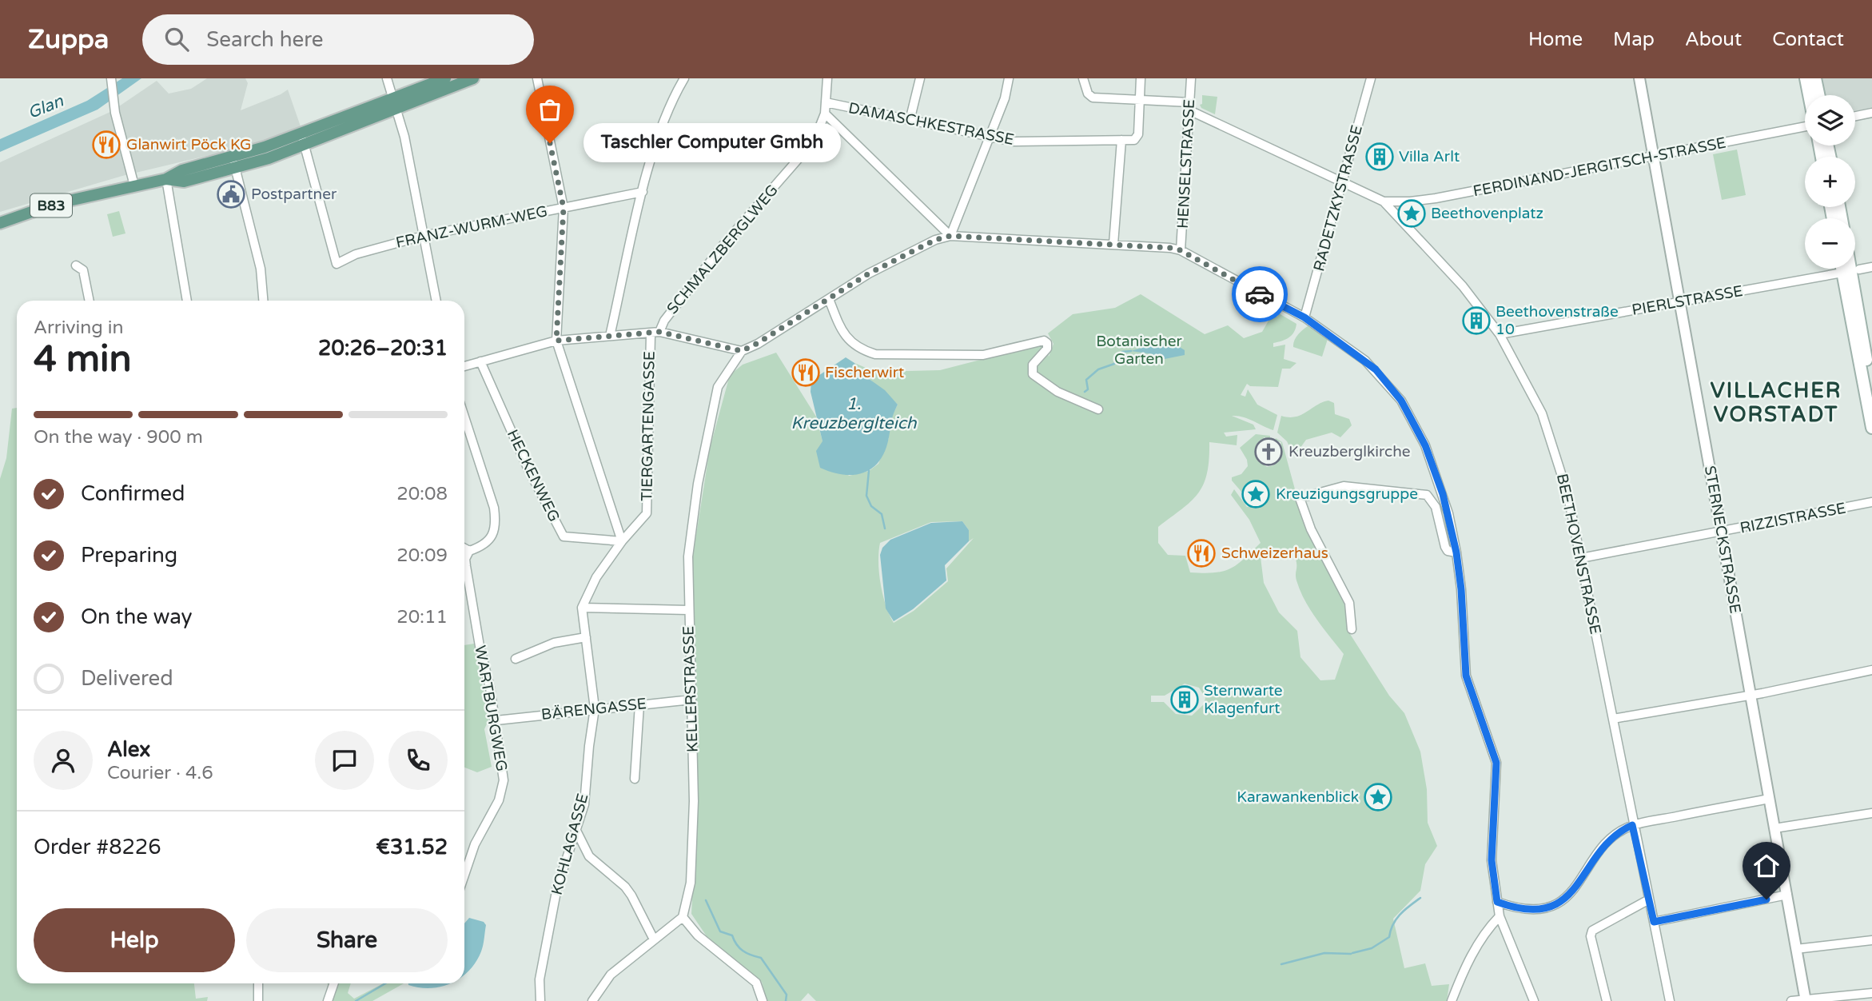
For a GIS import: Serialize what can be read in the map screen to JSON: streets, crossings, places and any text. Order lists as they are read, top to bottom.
{
  "streets": {
    "main road": ["B83"],
    "street": [
      "DAMASCHKESTRASSE",
      "HENSELSTRASSE",
      "FERDINAND-JERGITSCH-STRASSE",
      "RADETZKYSTRASSE",
      "FRANZ-WURM-WEG",
      "SCHMALZBERGLWEG",
      "PIERLSTRASSE",
      "TIERGARTENGASSE",
      "HECKENWEG",
      "RIZZISTRASSE",
      "STERNECKSTRASSE",
      "BEETHOVENSTRASSE",
      "KELLERSTRASSE",
      "WARTBURGWEG",
      "BÄRENGASSE",
      "KOHLAGASSE"
    ]
  },
  "crossings": [
    ["DAMASCHKESTRASSE", "SCHMALZBERGLWEG"],
    ["HENSELSTRASSE", "BEETHOVENSTRASSE"],
    ["FERDINAND-JERGITSCH-STRASSE", "STERNECKSTRASSE"],
    ["FERDINAND-JERGITSCH-STRASSE", "BEETHOVENSTRASSE"],
    ["RADETZKYSTRASSE", "BEETHOVENSTRASSE"],
    ["B83", "FRANZ-WURM-WEG"],
    ["PIERLSTRASSE", "STERNECKSTRASSE"],
    ["PIERLSTRASSE", "BEETHOVENSTRASSE"],
    ["TIERGARTENGASSE", "HECKENWEG"],
    ["RIZZISTRASSE", "STERNECKSTRASSE"],
    ["RIZZISTRASSE", "BEETHOVENSTRASSE"],
    ["KELLERSTRASSE", "BÄRENGASSE"],
    ["WARTBURGWEG", "BÄRENGASSE"],
    ["BÄRENGASSE", "KOHLAGASSE"]
  ],
  "districts": ["VILLACHER VORSTADT"],
  "water": ["Glan", "1. Kreuzberglteich"],
  "parks": ["Botanischer Garten"],
  "places": {
    "other": ["Taschler Computer Gmbh"],
    "restaurant": ["Glanwirt Pöck KG", "Fischerwirt", "Schweizerhaus"],
    "building": ["Villa Arlt", "Beethovenstraße 10", "Sternwarte Klagenfurt"],
    "public building": ["Postpartner"],
    "place": ["Beethovenplatz", "Kreuzigungsgruppe", "Karawankenblick"],
    "church": ["Kreuzberglkirche"]
  },
  "page": {
    "header": "Zuppa",
    "search": "Search here",
    "nav": [
      "Home",
      "Map",
      "About",
      "Contact"
    ],
    "map_buttons": ["+", "−"],
    "bubble": "Taschler Computer Gmbh",
    "heading": ["4 min", "Arriving in", "20:26–20:31"],
    "panel": [
      "Alex",
      "Courier · 4.6",
      "Order #8226",
      "€31.52"
    ],
    "bar": "On the way · 900 m",
    "list": [
      ["Confirmed", "20:08"],
      ["Preparing", "20:09"],
      ["On the way", "20:11"],
      "Delivered"
    ],
    "buttons": ["Help", "Share"]
  }
}
